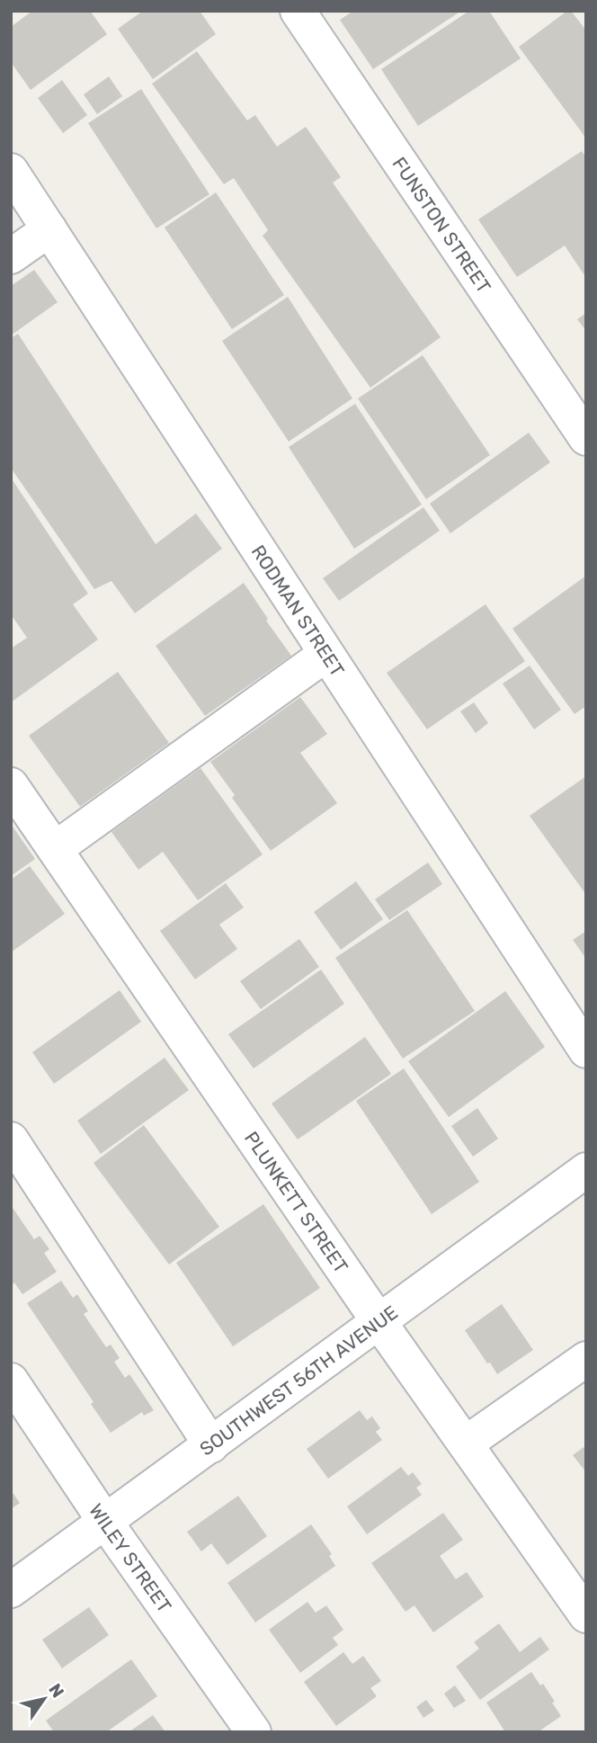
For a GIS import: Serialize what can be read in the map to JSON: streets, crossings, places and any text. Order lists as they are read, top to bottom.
{
  "streets": {
    "street": [
      "FUNSTON STREET",
      "RODMAN STREET",
      "PLUNKETT STREET",
      "SOUTHWEST 56TH AVENUE",
      "WILEY STREET"
    ]
  },
  "crossings": [
    ["PLUNKETT STREET", "SOUTHWEST 56TH AVENUE"],
    ["SOUTHWEST 56TH AVENUE", "WILEY STREET"]
  ],
  "north": "top right"
}
